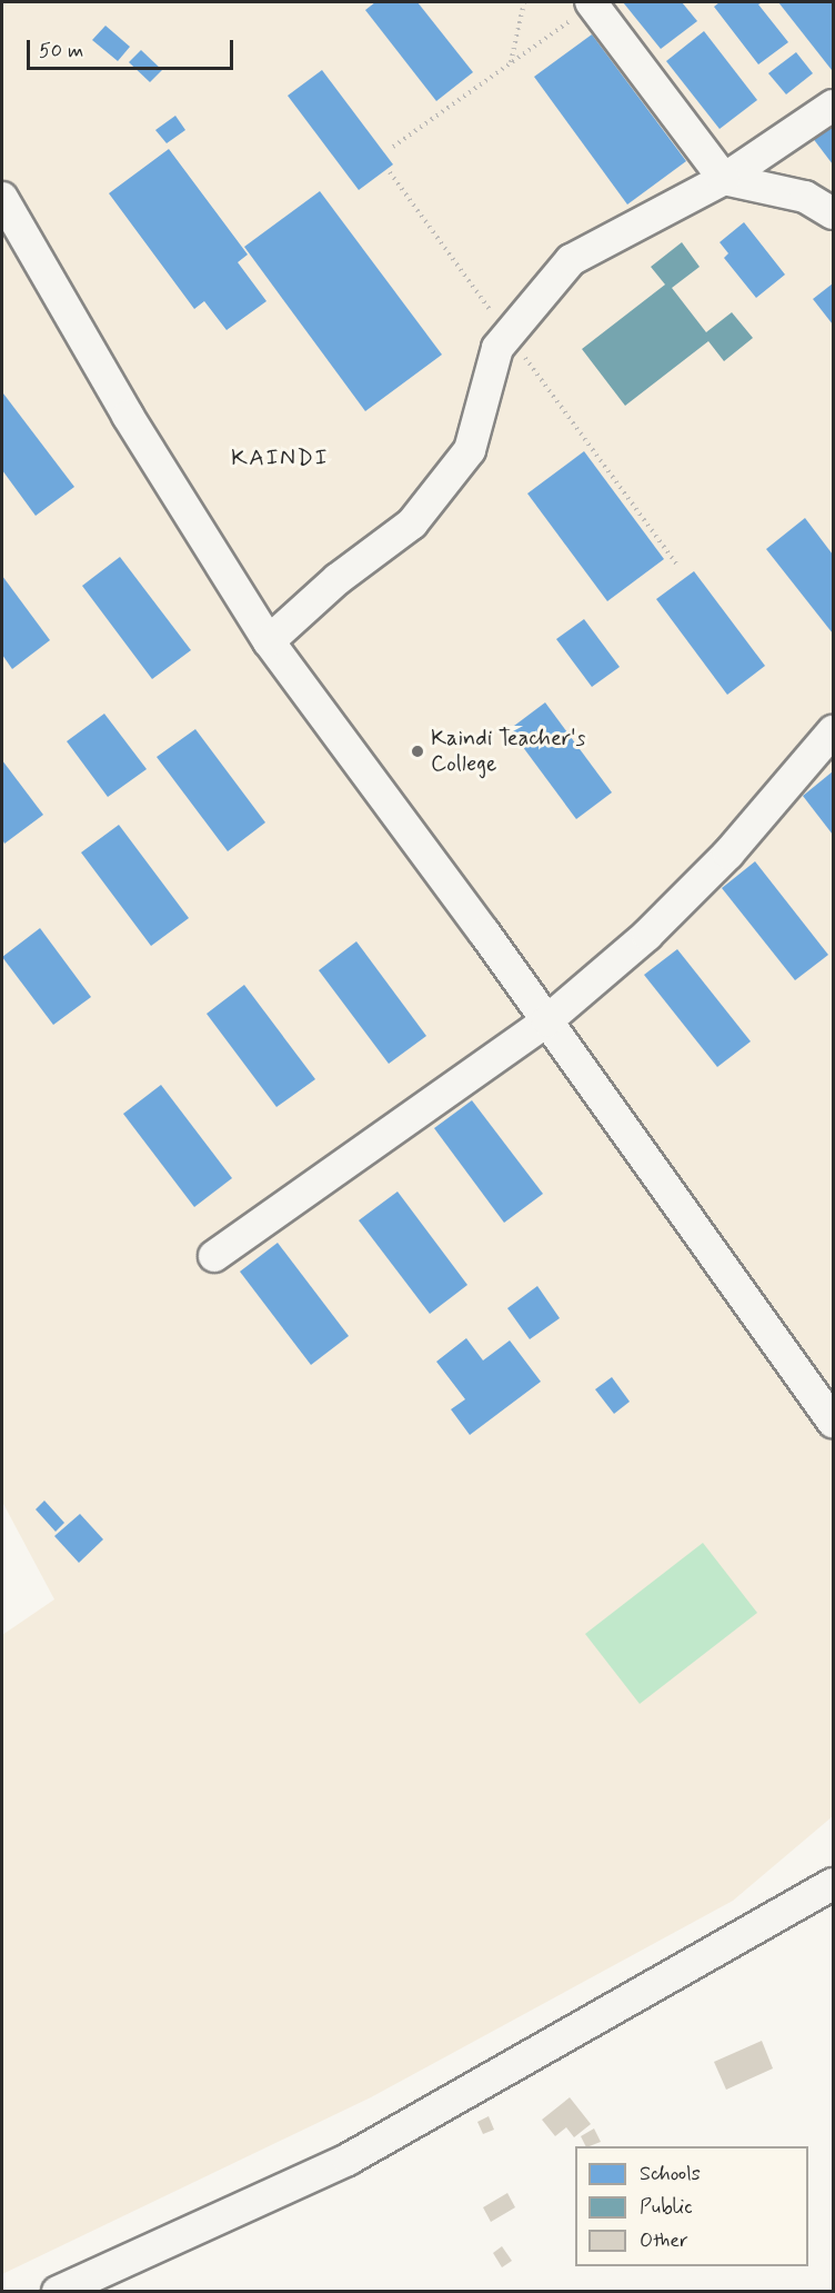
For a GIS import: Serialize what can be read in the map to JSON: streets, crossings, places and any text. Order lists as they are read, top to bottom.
{
  "districts": ["KAINDI"],
  "places": ["Kaindi Teacher's College"],
  "legend": ["Schools", "Public", "Other"],
  "scale_bar": "50 m"
}
